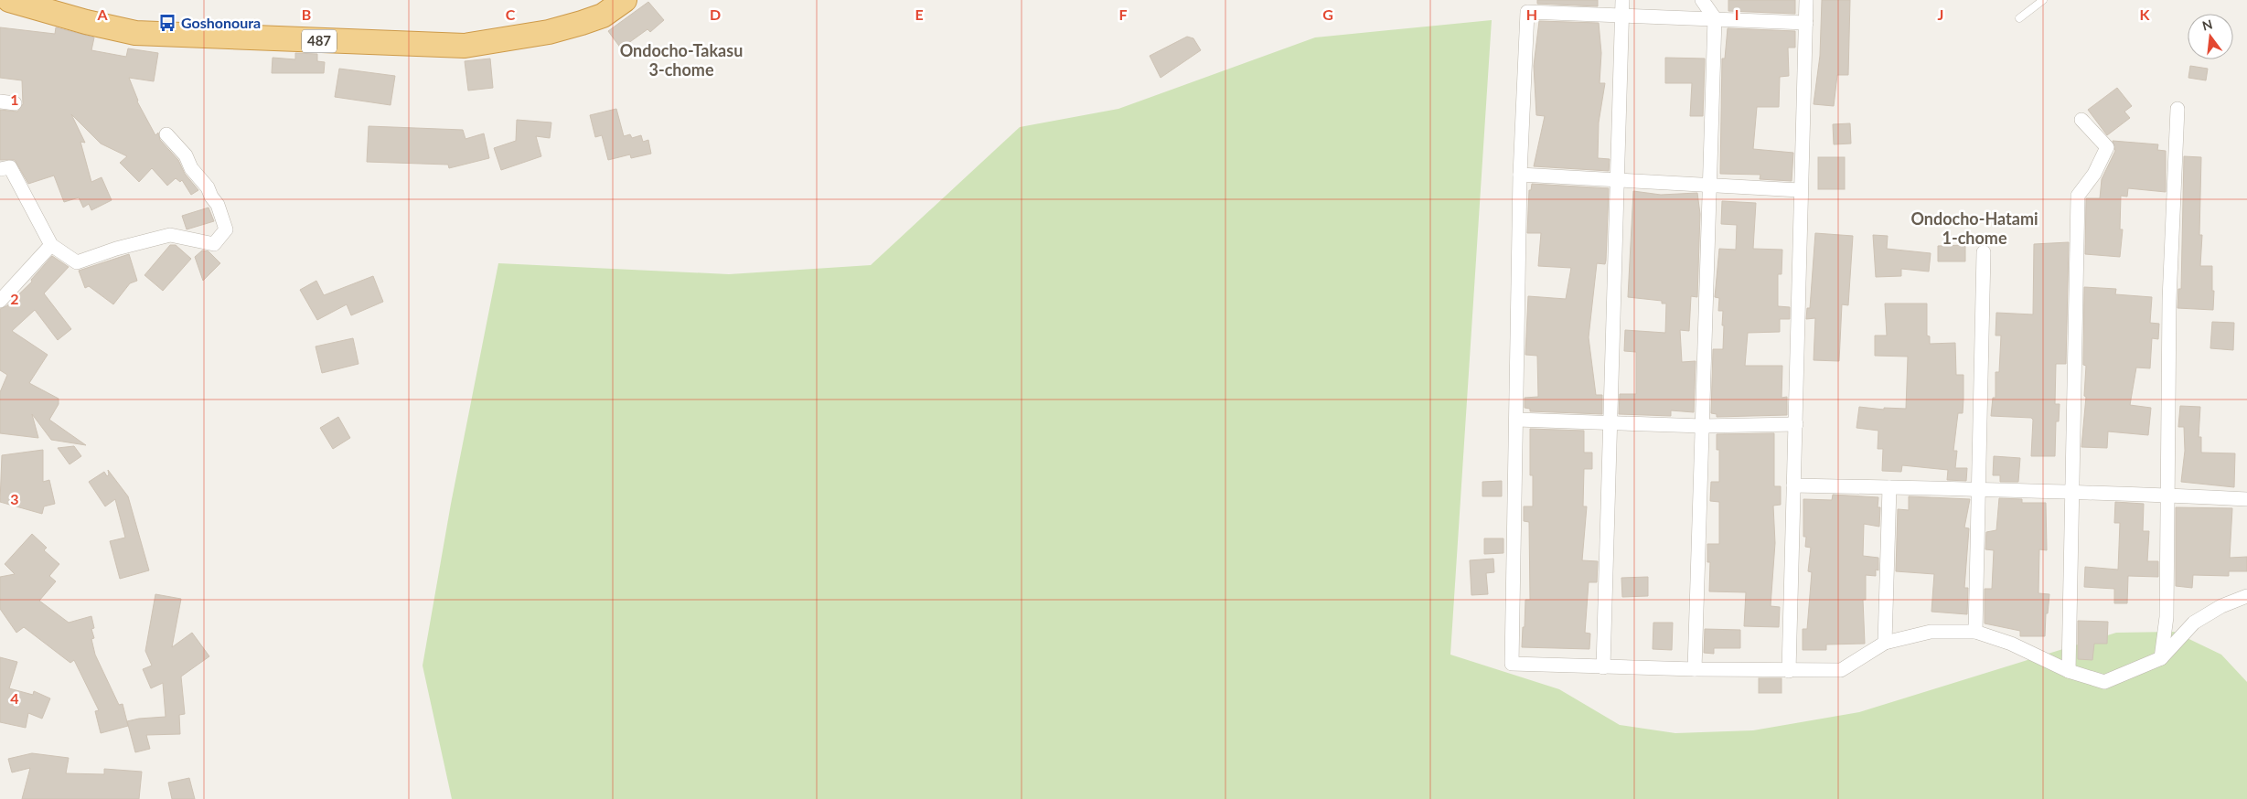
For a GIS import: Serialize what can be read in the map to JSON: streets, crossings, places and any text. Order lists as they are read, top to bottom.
{
  "streets": {
    "highway": ["487"]
  },
  "districts": ["Ondocho-Takasu 3-chome", "Ondocho-Hatami 1-chome"],
  "places": {
    "bus stop": ["Goshonoura"]
  },
  "north": "top",
  "grid": {
    "columns": [
      "A",
      "B",
      "C",
      "D",
      "E",
      "F",
      "G",
      "H",
      "I",
      "J",
      "K"
    ],
    "rows": [
      "1",
      "2",
      "3",
      "4"
    ]
  }
}
